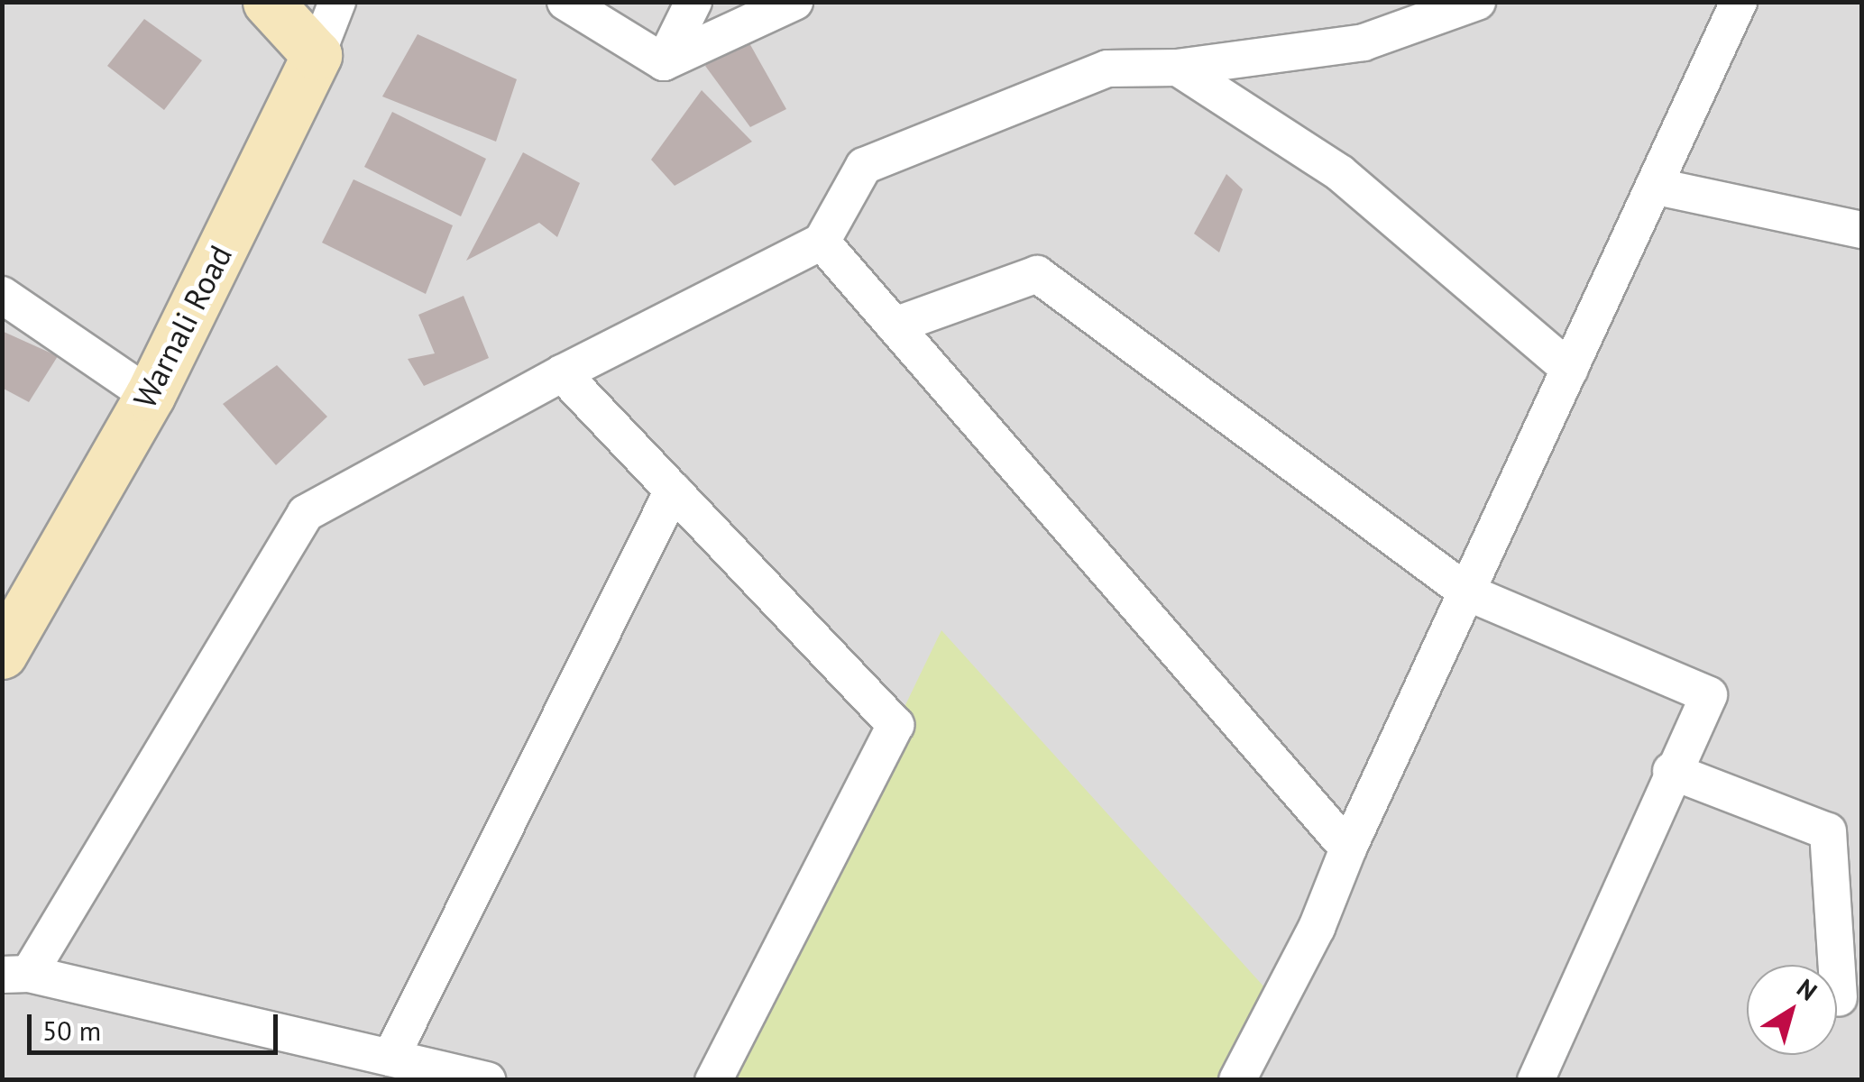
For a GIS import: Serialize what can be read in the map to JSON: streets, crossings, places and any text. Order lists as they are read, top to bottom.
{
  "streets": {
    "main road": ["Warnali Road"]
  },
  "scale_bar": "50 m",
  "north": "top right"
}
